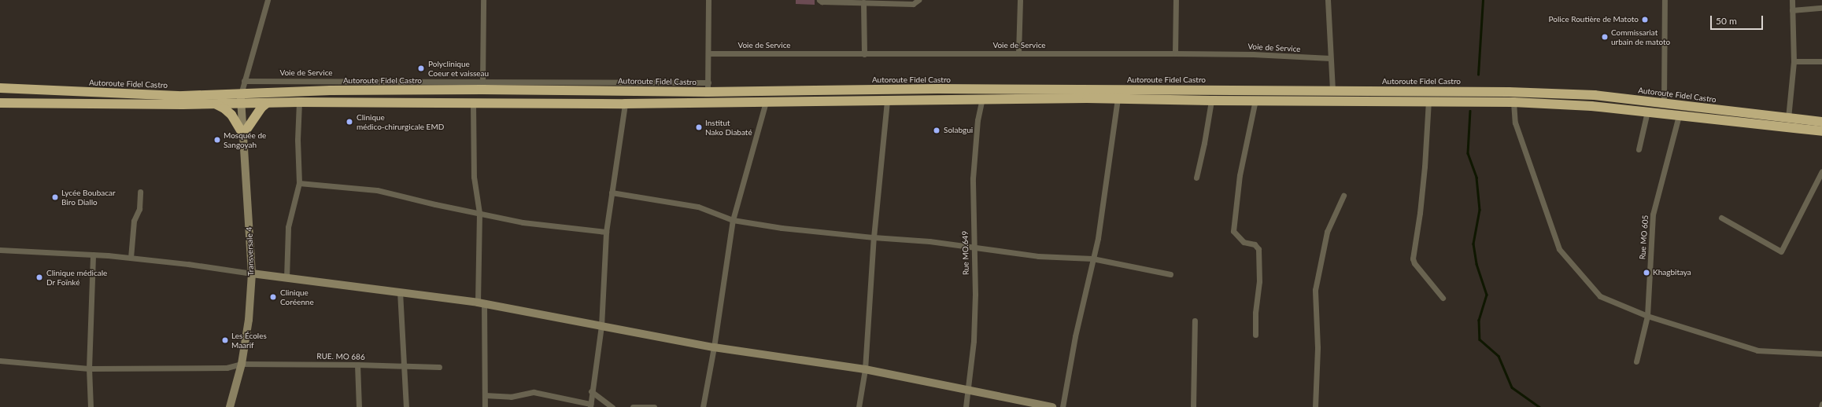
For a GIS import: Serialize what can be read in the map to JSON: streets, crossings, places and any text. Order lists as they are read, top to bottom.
{
  "streets": {
    "highway": ["Autoroute Fidel Castro"],
    "street": [
      "Voie de Service",
      "Rue MO 605",
      "Transversale 4",
      "Rue MO.649",
      "RUE. MO 686"
    ]
  },
  "crossings": [
    ["Voie de Service", "Autoroute Fidel Castro"],
    ["Autoroute Fidel Castro", "Transversale 4"],
    ["Transversale 4", "RUE. MO 686"]
  ],
  "places": [
    "Police Routière de Matoto",
    "Commissariat urbain de matoto",
    "Polyclinique Coeur et vaisseau",
    "Clinique médico-chirurgicale EMD",
    "Institut Nako Diabaté",
    "Solabgui",
    "Mosquée de Sangoyah",
    "Lycée Boubacar Biro Diallo",
    "Khagbitaya",
    "Clinique médicale Dr Foïnké",
    "Clinique Coréenne",
    "Les Écoles Maarif"
  ],
  "scale_bar": "50 m"
}
